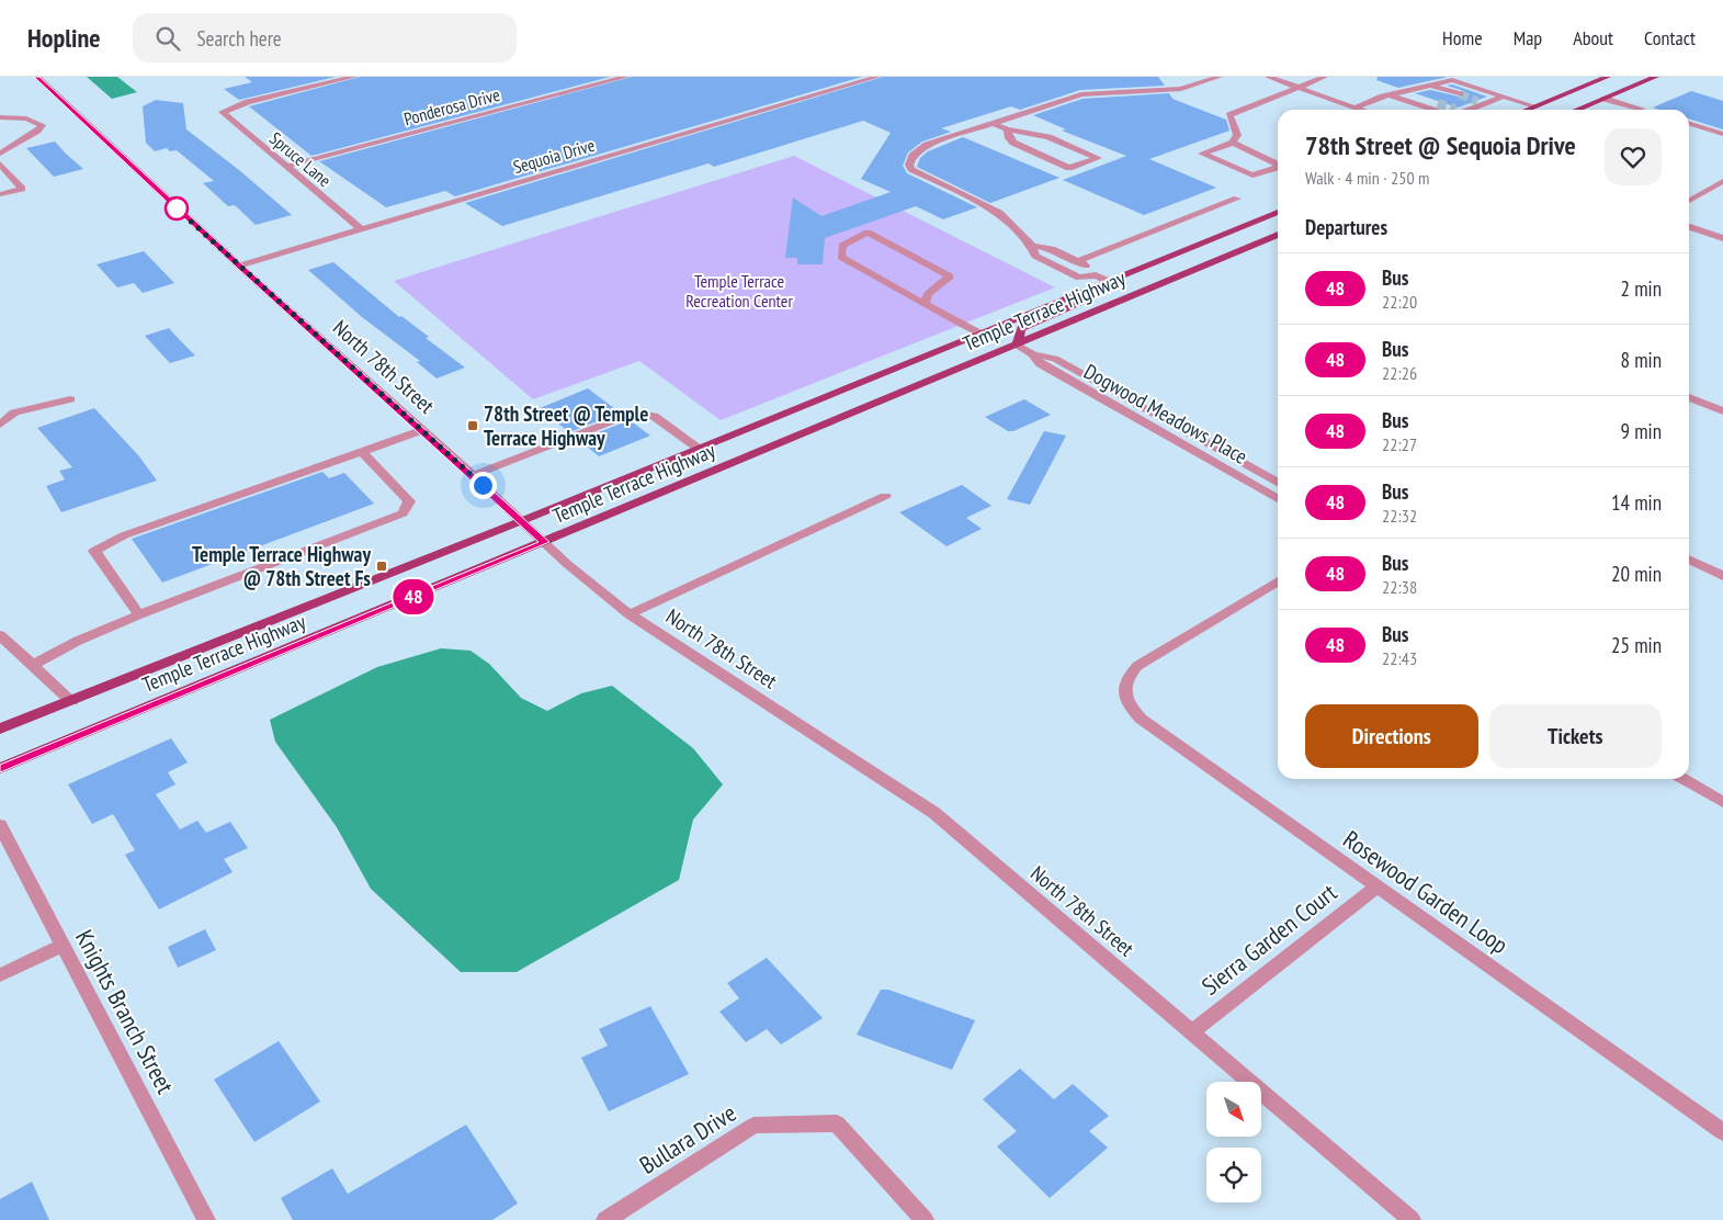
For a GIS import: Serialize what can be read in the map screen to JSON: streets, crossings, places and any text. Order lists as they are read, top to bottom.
{
  "streets": {
    "main road": ["Temple Terrace Highway"],
    "street": [
      "Ponderosa Drive",
      "Sequoia Drive",
      "Spruce Lane",
      "North 78th Street",
      "Dogwood Meadows Place",
      "Rosewood Garden Loop",
      "Sierra Garden Court",
      "Knights Branch Street",
      "Bullara Drive"
    ]
  },
  "crossings": [
    ["Ponderosa Drive", "Spruce Lane"],
    ["Sequoia Drive", "Spruce Lane"],
    ["Sequoia Drive", "North 78th Street"],
    ["Temple Terrace Highway", "North 78th Street"],
    ["Temple Terrace Highway", "Dogwood Meadows Place"],
    ["North 78th Street", "Sierra Garden Court"],
    ["Rosewood Garden Loop", "Sierra Garden Court"]
  ],
  "parks": ["Temple Terrace Recreation Center"],
  "places": {
    "transit": ["78th Street @ Temple Terrace Highway", "Temple Terrace Highway @ 78th Street Fs"]
  },
  "lines": ["bus line 48"],
  "north": "bottom right",
  "page": {
    "header": "Hopline",
    "search": "Search here",
    "nav": [
      "Home",
      "Map",
      "About",
      "Contact"
    ],
    "on_map": "48",
    "heading": [
      ["78th Street @ Sequoia Drive", "Walk · 4 min · 250 m"],
      "Departures"
    ],
    "list": [
      {
        "mark": "48",
        "name": "Bus",
        "note": "22:20",
        "value": "2 min"
      },
      {
        "mark": "48",
        "name": "Bus",
        "note": "22:26",
        "value": "8 min"
      },
      {
        "mark": "48",
        "name": "Bus",
        "note": "22:27",
        "value": "9 min"
      },
      {
        "mark": "48",
        "name": "Bus",
        "note": "22:32",
        "value": "14 min"
      },
      {
        "mark": "48",
        "name": "Bus",
        "note": "22:38",
        "value": "20 min"
      },
      {
        "mark": "48",
        "name": "Bus",
        "note": "22:43",
        "value": "25 min"
      }
    ],
    "buttons": ["Directions", "Tickets"]
  }
}
